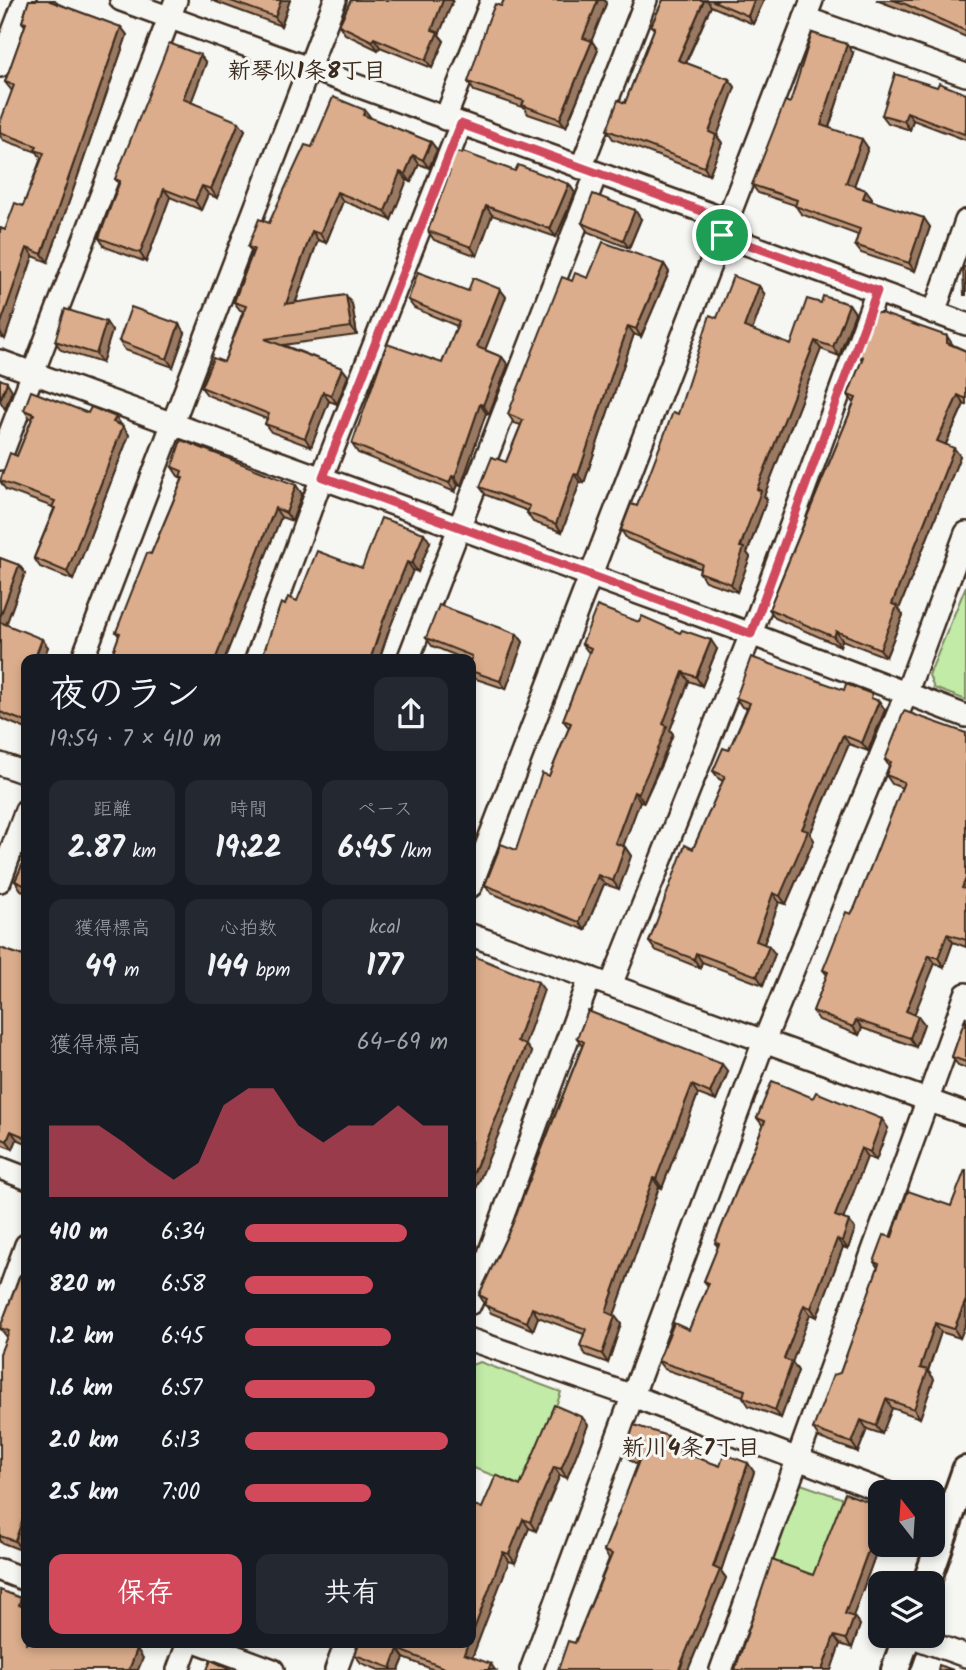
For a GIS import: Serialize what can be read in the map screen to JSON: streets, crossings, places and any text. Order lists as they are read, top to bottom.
{
  "districts": ["新琴似1条8丁目", "新川4条7丁目"],
  "north": "top",
  "page": {
    "heading": ["夜のラン", "19:54 · 7 × 410 m"],
    "stats": [
      ["距離", "2.87 km"],
      ["時間", "19:22"],
      ["ペース", "6:45 /km"],
      ["獲得標高", "49 m"],
      ["心拍数", "144 bpm"],
      ["kcal", "177"]
    ],
    "chart": ["獲得標高", "64–69 m"],
    "list": [
      {
        "name": "410 m",
        "note": "6:34"
      },
      {
        "name": "820 m",
        "note": "6:58"
      },
      {
        "name": "1.2 km",
        "note": "6:45"
      },
      {
        "name": "1.6 km",
        "note": "6:57"
      },
      {
        "name": "2.0 km",
        "note": "6:13"
      },
      {
        "name": "2.5 km",
        "note": "7:00"
      }
    ],
    "buttons": ["保存", "共有"]
  }
}
